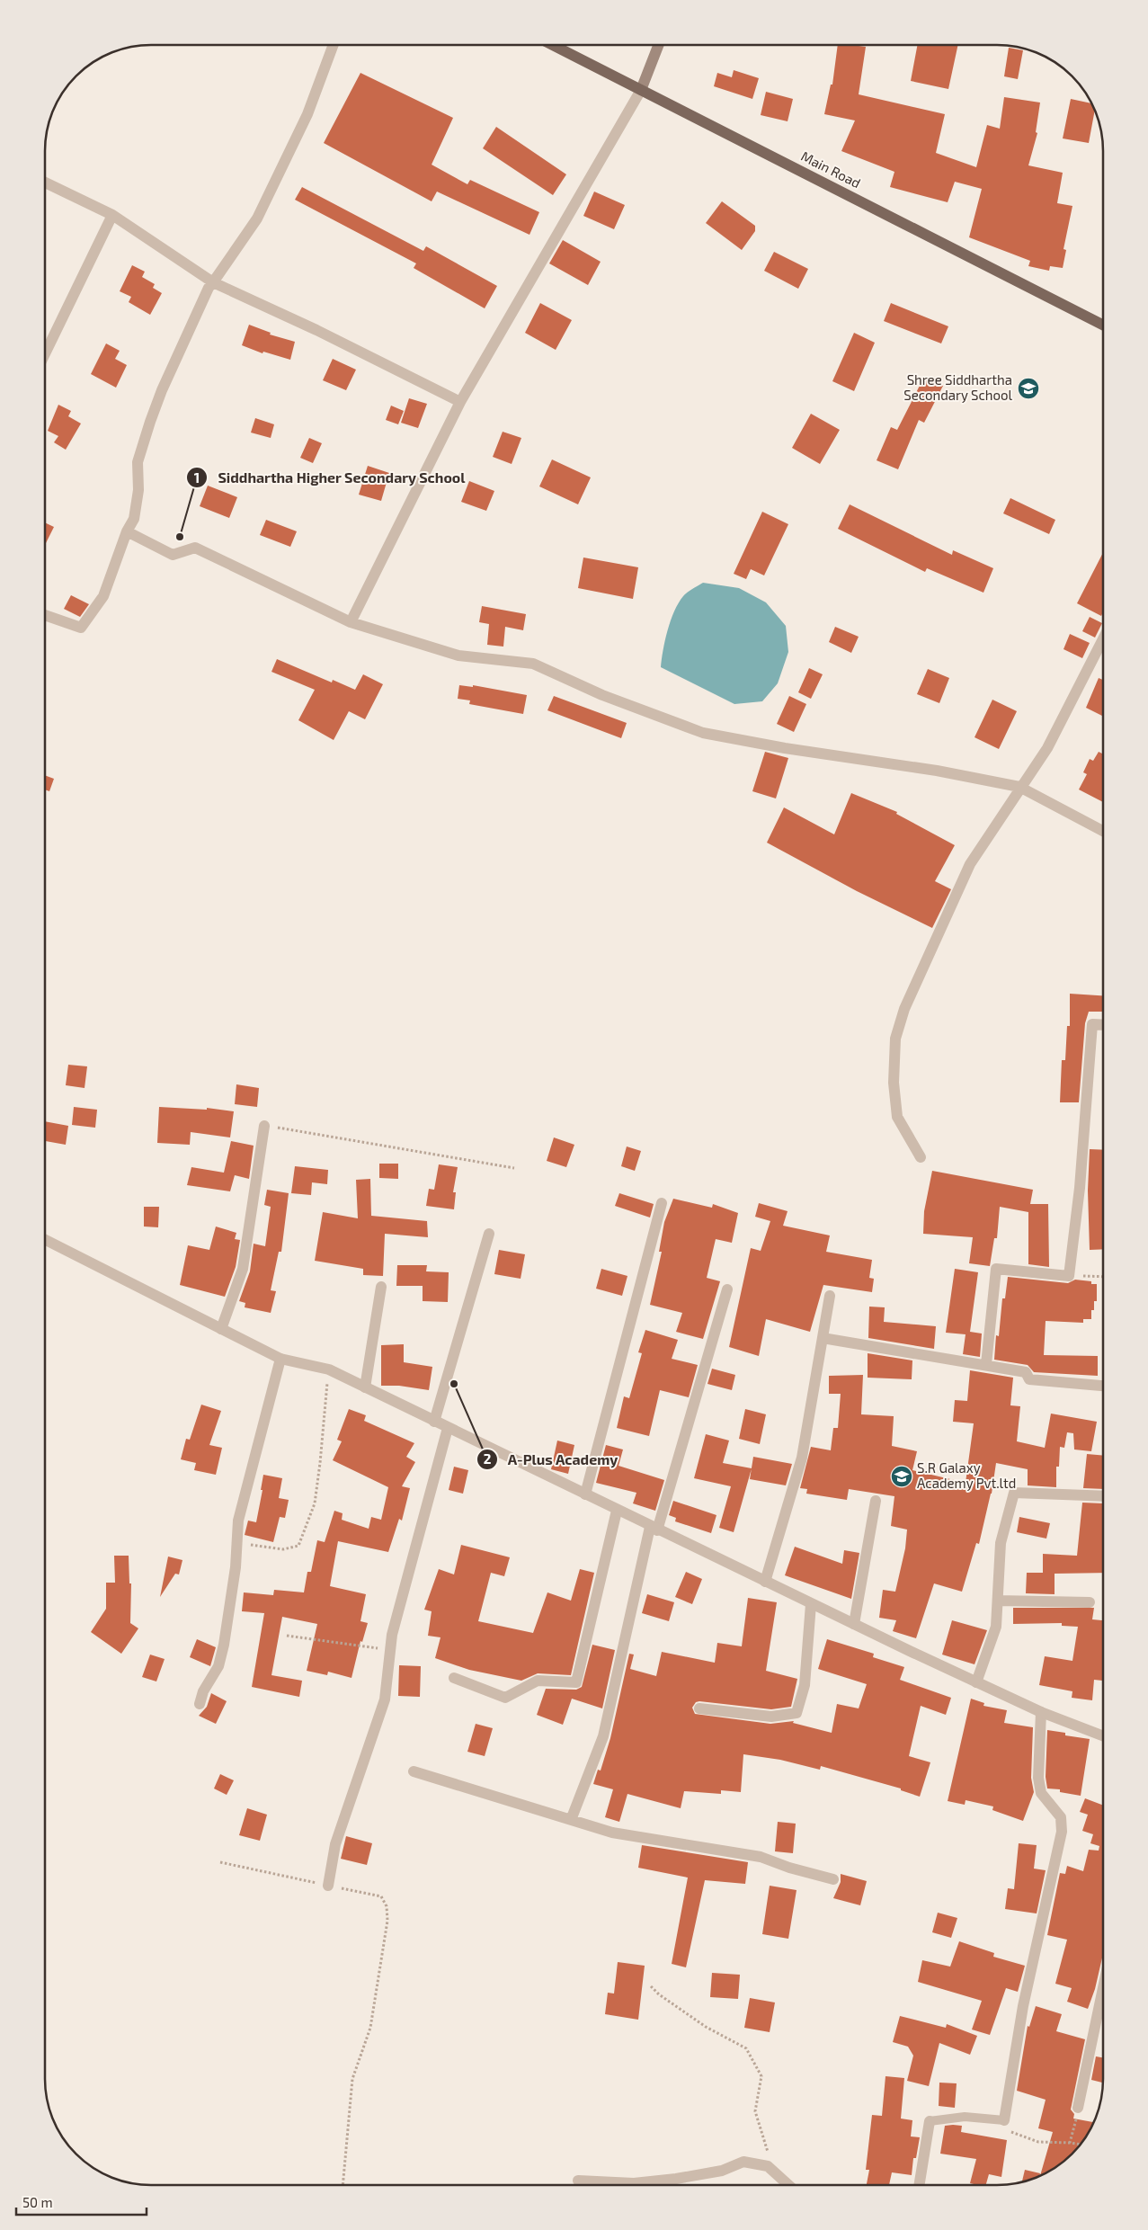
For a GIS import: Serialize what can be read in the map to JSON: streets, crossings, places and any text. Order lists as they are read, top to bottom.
{
  "streets": {
    "main road": ["Main Road"]
  },
  "places": {
    "school or university": ["Shree Siddhartha Secondary School", "S.R Galaxy Academy Pvt.ltd"],
    "other": ["Siddhartha Higher Secondary School", "A-Plus Academy"]
  },
  "scale_bar": "50 m"
}
